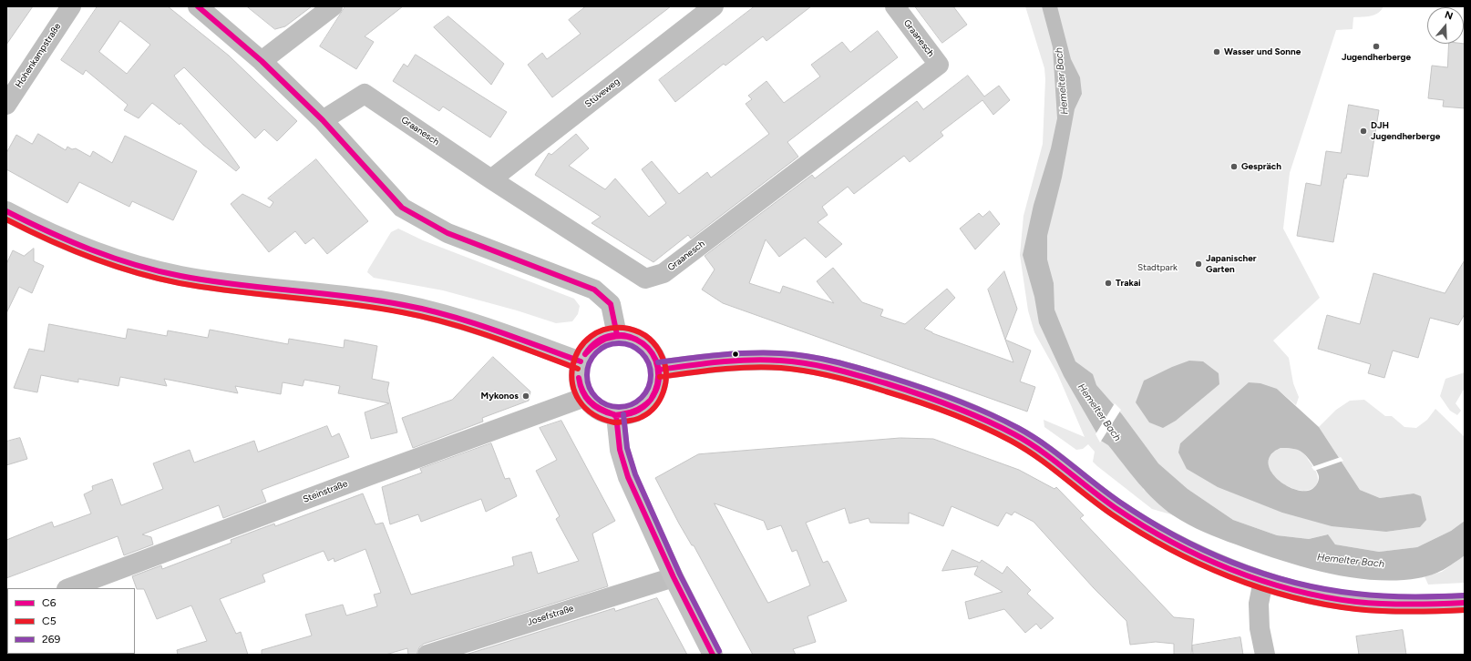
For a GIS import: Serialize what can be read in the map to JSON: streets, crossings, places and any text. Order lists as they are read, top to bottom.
{
  "streets": {
    "street": [
      "Graanesch",
      "Hohenkampstraße",
      "Stüveweg",
      "Steinstraße",
      "Josefstraße"
    ]
  },
  "crossings": [
    ["Graanesch", "Stüveweg"]
  ],
  "water": ["Hemelter Bach"],
  "parks": ["Stadtpark"],
  "places": [
    "Jugendherberge",
    "Wasser und Sonne",
    "DJH Jugendherberge",
    "Gespräch",
    "Japanischer Garten",
    "Trakai",
    "Mykonos"
  ],
  "lines": ["transit line C6", "transit line C5", "transit line 269"],
  "legend": ["C6", "C5", "269"],
  "north": "top"
}
